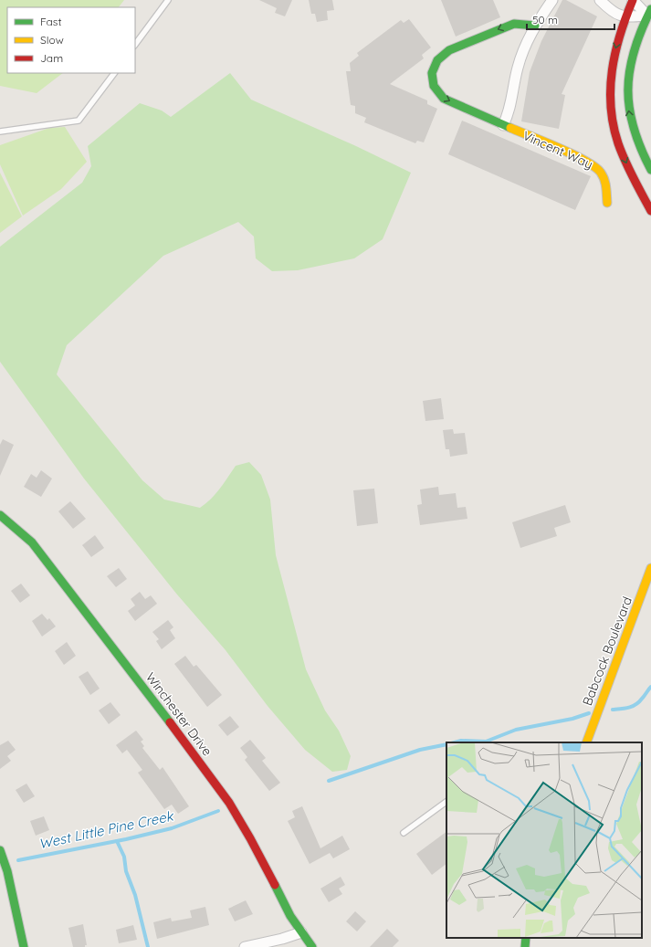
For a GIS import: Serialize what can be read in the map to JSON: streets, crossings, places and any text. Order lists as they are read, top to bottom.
{
  "streets": {
    "street": ["Vincent Way", "Babcock Boulevard", "Winchester Drive"]
  },
  "water": ["West Little Pine Creek"],
  "legend": ["Fast", "Slow", "Jam"],
  "scale_bar": "50 m"
}
